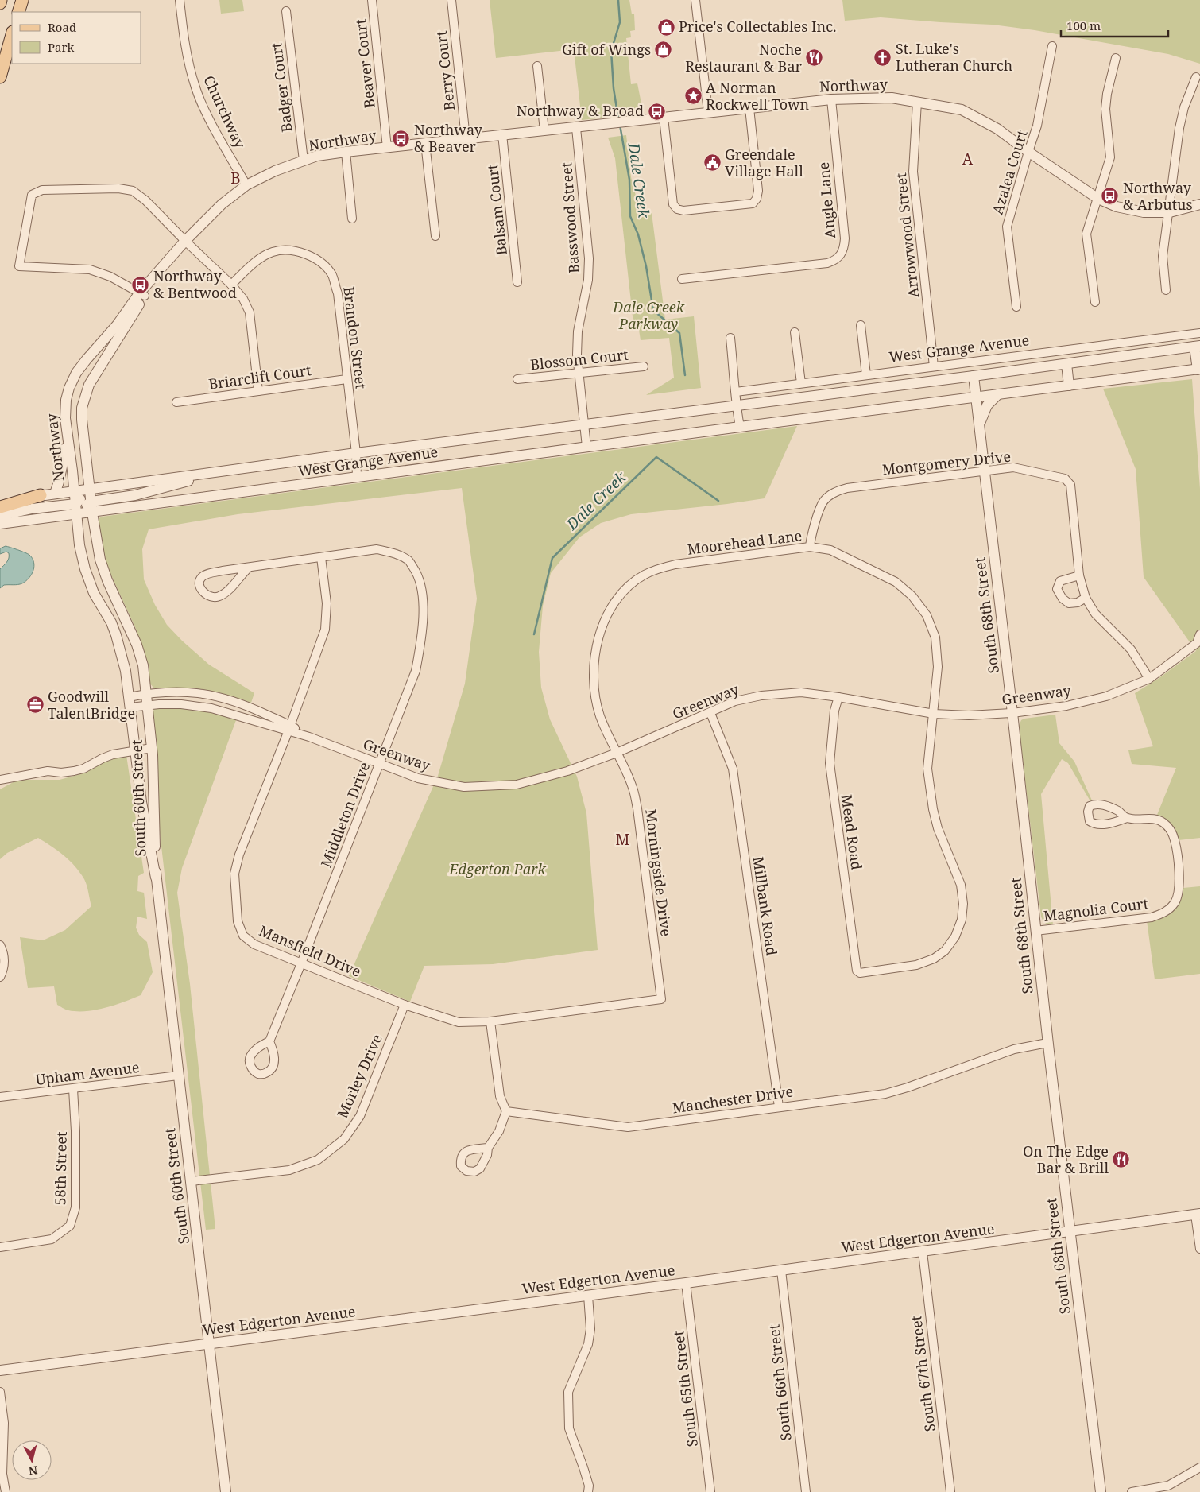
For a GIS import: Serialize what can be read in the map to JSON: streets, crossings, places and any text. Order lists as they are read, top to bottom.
{
  "streets": {
    "street": [
      "Beaver Court",
      "Berry Court",
      "Northway",
      "Badger Court",
      "Churchway",
      "Azalea Court",
      "Angle Lane",
      "Balsam Court",
      "Basswood Street",
      "Arrowwood Street",
      "Brandon Street",
      "West Grange Avenue",
      "Blossom Court",
      "Briarclift Court",
      "Montgomery Drive",
      "Moorehead Lane",
      "South 68th Street",
      "Greenway",
      "South 60th Street",
      "Middleton Drive",
      "Mead Road",
      "Morningside Drive",
      "Millbank Road",
      "Magnolia Court",
      "Mansfield Drive",
      "Upham Avenue",
      "Morley Drive",
      "Manchester Drive",
      "58th Street",
      "West Edgerton Avenue",
      "South 67th Street",
      "South 66th Street",
      "South 65th Street"
    ]
  },
  "crossings": [
    ["Beaver Court", "Northway"],
    ["Berry Court", "Northway"],
    ["Northway", "Badger Court"],
    ["Northway", "Churchway"],
    ["Northway", "Azalea Court"],
    ["Northway", "Angle Lane"],
    ["Northway", "Balsam Court"],
    ["Northway", "Basswood Street"],
    ["Northway", "Arrowwood Street"],
    ["Northway", "West Grange Avenue"],
    ["Northway", "South 60th Street"],
    ["Basswood Street", "West Grange Avenue"],
    ["Basswood Street", "Blossom Court"],
    ["Arrowwood Street", "West Grange Avenue"],
    ["Brandon Street", "West Grange Avenue"],
    ["Brandon Street", "Briarclift Court"],
    ["West Grange Avenue", "South 68th Street"],
    ["West Grange Avenue", "South 60th Street"],
    ["Montgomery Drive", "Moorehead Lane"],
    ["Montgomery Drive", "South 68th Street"],
    ["Montgomery Drive", "Greenway"],
    ["Moorehead Lane", "Greenway"],
    ["Moorehead Lane", "Mead Road"],
    ["Moorehead Lane", "Morningside Drive"],
    ["South 68th Street", "Greenway"],
    ["South 68th Street", "Magnolia Court"],
    ["South 68th Street", "Manchester Drive"],
    ["South 68th Street", "West Edgerton Avenue"],
    ["Greenway", "South 60th Street"],
    ["Greenway", "Middleton Drive"],
    ["Greenway", "Mead Road"],
    ["Greenway", "Morningside Drive"],
    ["Greenway", "Millbank Road"],
    ["Greenway", "Mansfield Drive"],
    ["South 60th Street", "Upham Avenue"],
    ["South 60th Street", "Morley Drive"],
    ["South 60th Street", "West Edgerton Avenue"],
    ["Middleton Drive", "Mansfield Drive"],
    ["Morningside Drive", "Mansfield Drive"],
    ["Millbank Road", "Manchester Drive"],
    ["Mansfield Drive", "Morley Drive"],
    ["Upham Avenue", "58th Street"],
    ["West Edgerton Avenue", "South 67th Street"],
    ["West Edgerton Avenue", "South 66th Street"],
    ["West Edgerton Avenue", "South 65th Street"]
  ],
  "districts": ["A", "B", "M"],
  "water": ["Dale Creek"],
  "parks": ["Dale Creek Parkway", "Edgerton Park"],
  "places": {
    "shop": ["Price's Collectables Inc.", "Gift of Wings"],
    "church": ["St. Luke's Lutheran Church"],
    "restaurant": ["Noche Restaurant & Bar", "On The Edge Bar & Brill"],
    "place": ["A Norman Rockwell Town"],
    "bus stop": [
      "Northway & Broad",
      "Northway & Beaver",
      "Northway & Arbutus",
      "Northway & Bentwood"
    ],
    "public building": ["Greendale Village Hall"],
    "office": ["Goodwill TalentBridge"]
  },
  "legend": ["Road", "Park"],
  "scale_bar": "100 m",
  "north": "bottom"
}
